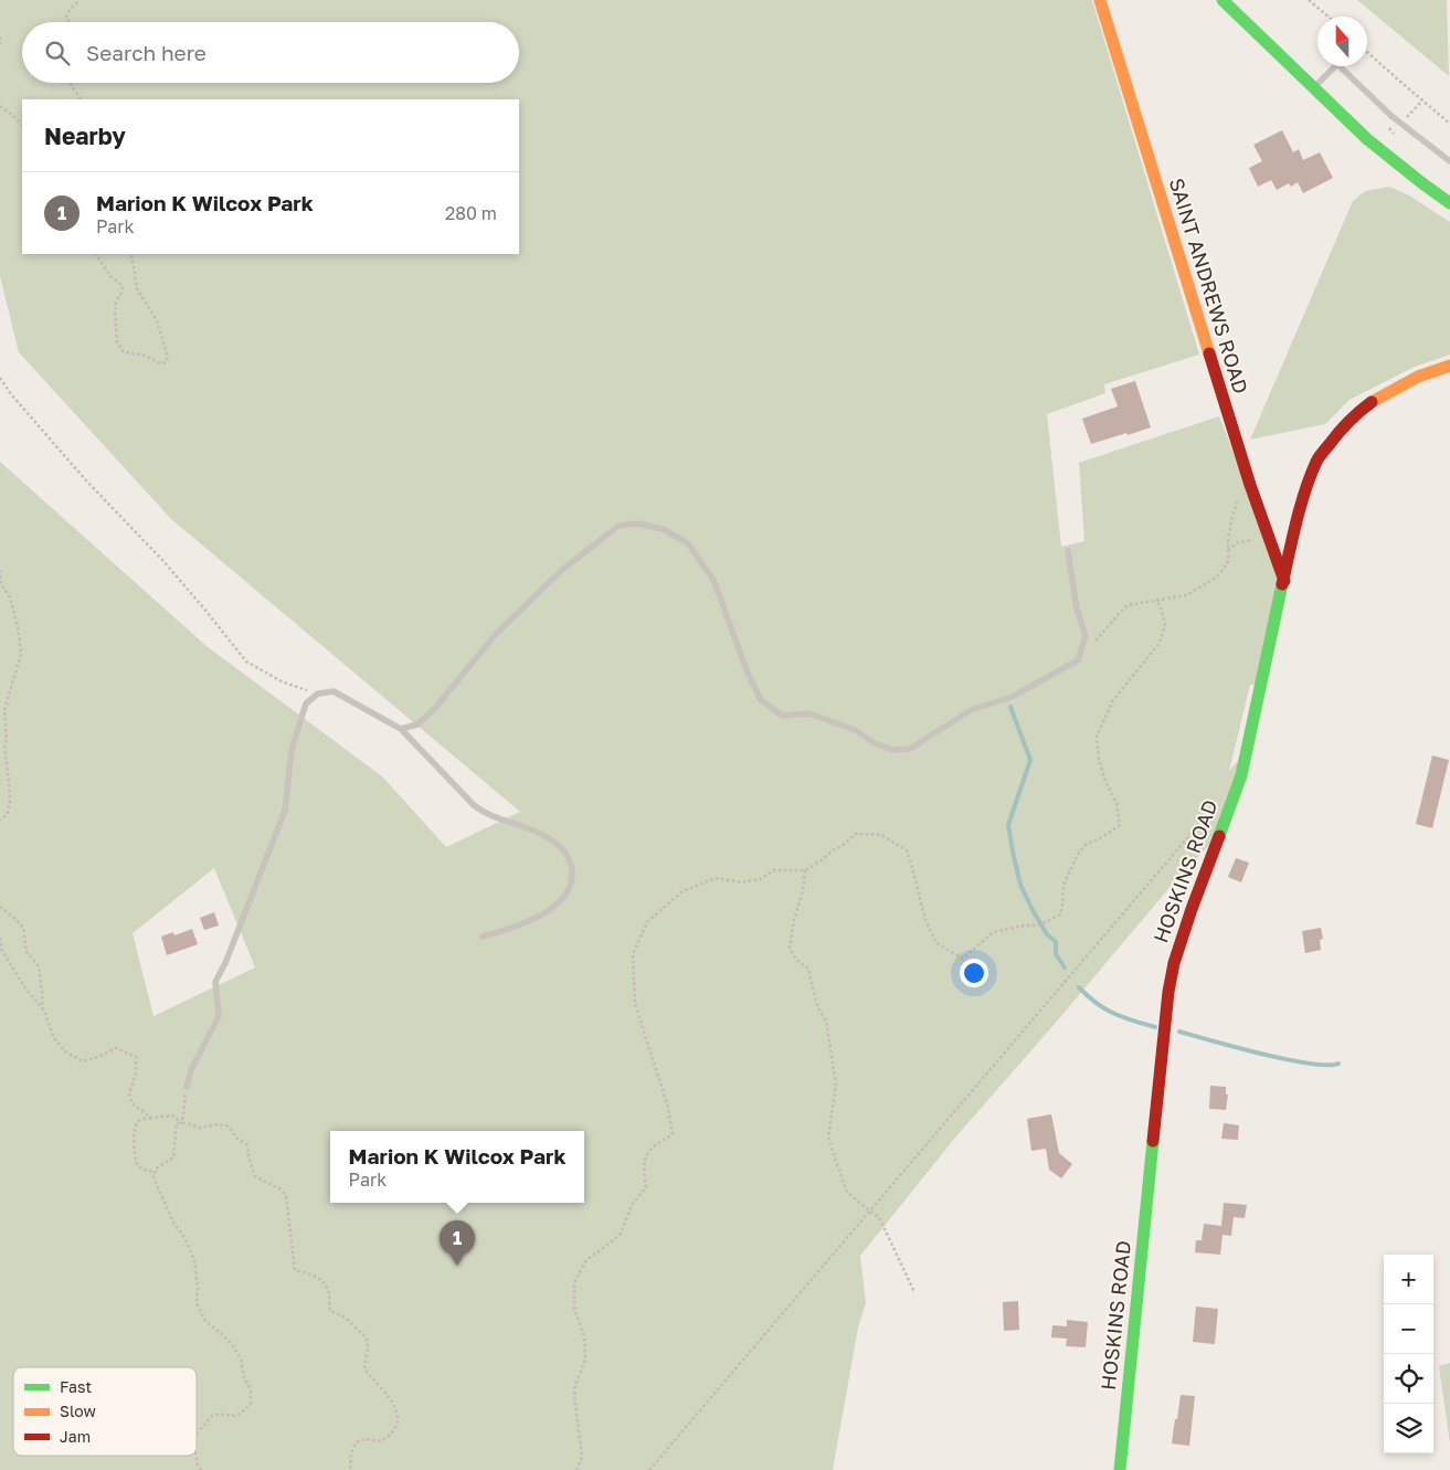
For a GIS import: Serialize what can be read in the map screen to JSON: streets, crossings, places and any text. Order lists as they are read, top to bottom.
{
  "streets": {
    "street": ["SAINT ANDREWS ROAD", "HOSKINS ROAD"]
  },
  "crossings": [
    ["SAINT ANDREWS ROAD", "HOSKINS ROAD"]
  ],
  "legend": ["Fast", "Slow", "Jam"],
  "north": "top",
  "page": {
    "search": "Search here",
    "heading": "Nearby",
    "list": [
      {
        "mark": "1",
        "name": "Marion K Wilcox Park",
        "note": "Park",
        "value": "280 m"
      }
    ],
    "popup": ["Marion K Wilcox Park", "Park"],
    "pins": "1",
    "map_buttons": ["+", "−"]
  }
}
